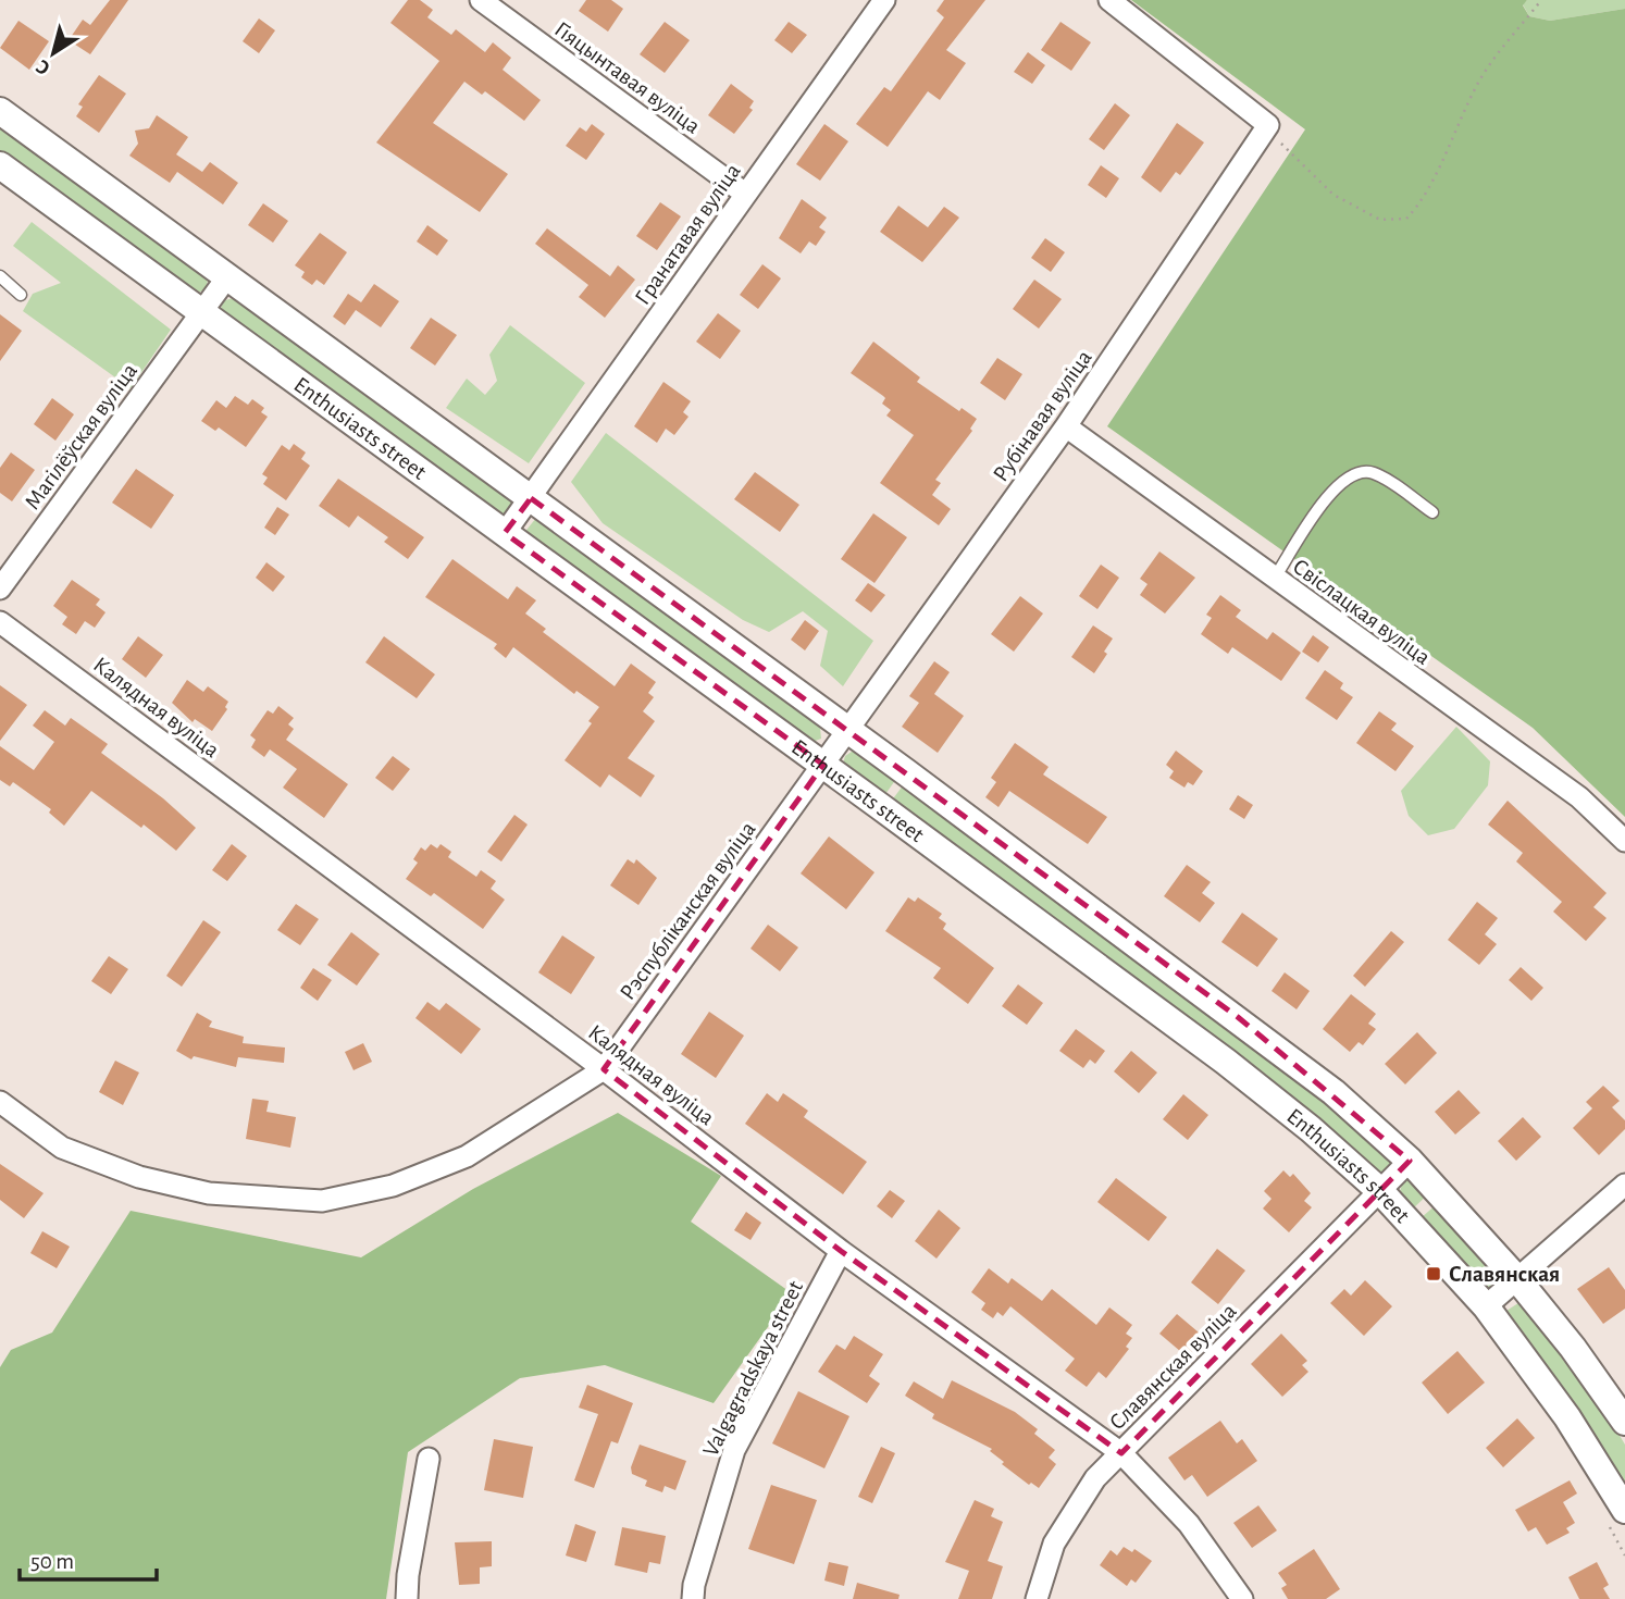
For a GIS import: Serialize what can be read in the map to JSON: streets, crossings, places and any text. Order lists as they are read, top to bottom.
{
  "streets": {
    "street": [
      "Гіяцынтавая вуліца",
      "Гранатавая вуліца",
      "Рубінавая вуліца",
      "Enthusiasts street",
      "Магілёўская вуліца",
      "Свіслацкая вуліца",
      "Калядная вуліца",
      "Рэспубліканская вуліца",
      "Славянская вуліца",
      "Valgagradskaya street"
    ]
  },
  "crossings": [
    ["Гіяцынтавая вуліца", "Гранатавая вуліца"],
    ["Гранатавая вуліца", "Enthusiasts street"],
    ["Рубінавая вуліца", "Enthusiasts street"],
    ["Рубінавая вуліца", "Свіслацкая вуліца"],
    ["Рубінавая вуліца", "Рэспубліканская вуліца"],
    ["Enthusiasts street", "Магілёўская вуліца"],
    ["Enthusiasts street", "Рэспубліканская вуліца"],
    ["Enthusiasts street", "Славянская вуліца"],
    ["Калядная вуліца", "Рэспубліканская вуліца"],
    ["Калядная вуліца", "Славянская вуліца"],
    ["Калядная вуліца", "Valgagradskaya street"]
  ],
  "places": {
    "transit": ["Славянская"]
  },
  "scale_bar": "50 m",
  "north": "bottom left"
}
